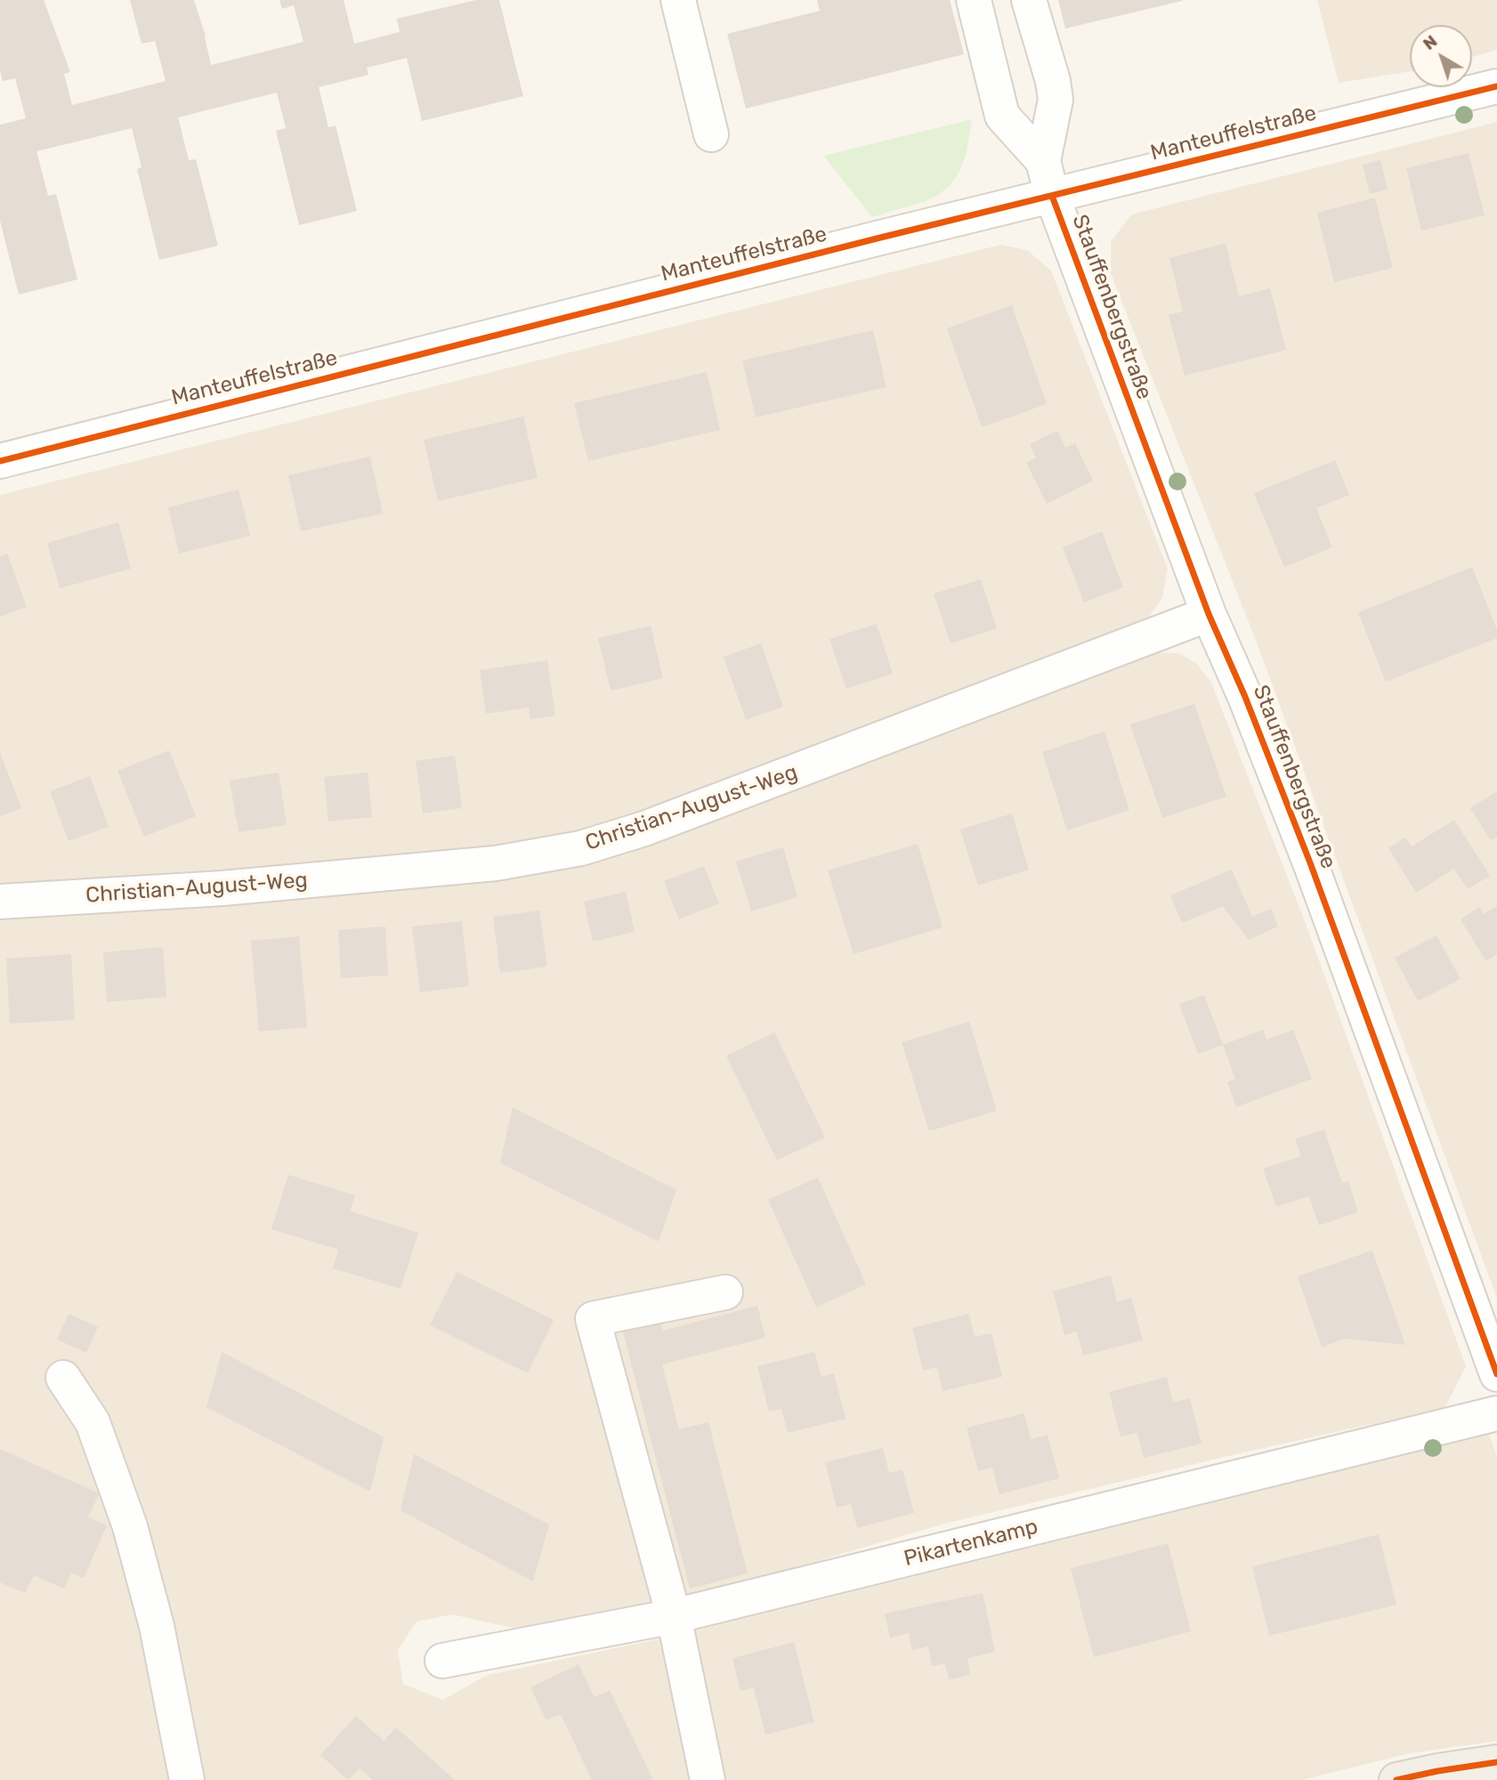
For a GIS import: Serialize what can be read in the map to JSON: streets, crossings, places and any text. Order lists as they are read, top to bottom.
{
  "streets": {
    "street": [
      "Manteuffelstraße",
      "Stauffenbergstraße",
      "Christian-August-Weg",
      "Pikartenkamp"
    ]
  },
  "crossings": [
    ["Manteuffelstraße", "Stauffenbergstraße"],
    ["Stauffenbergstraße", "Christian-August-Weg"]
  ],
  "north": "top left"
}
